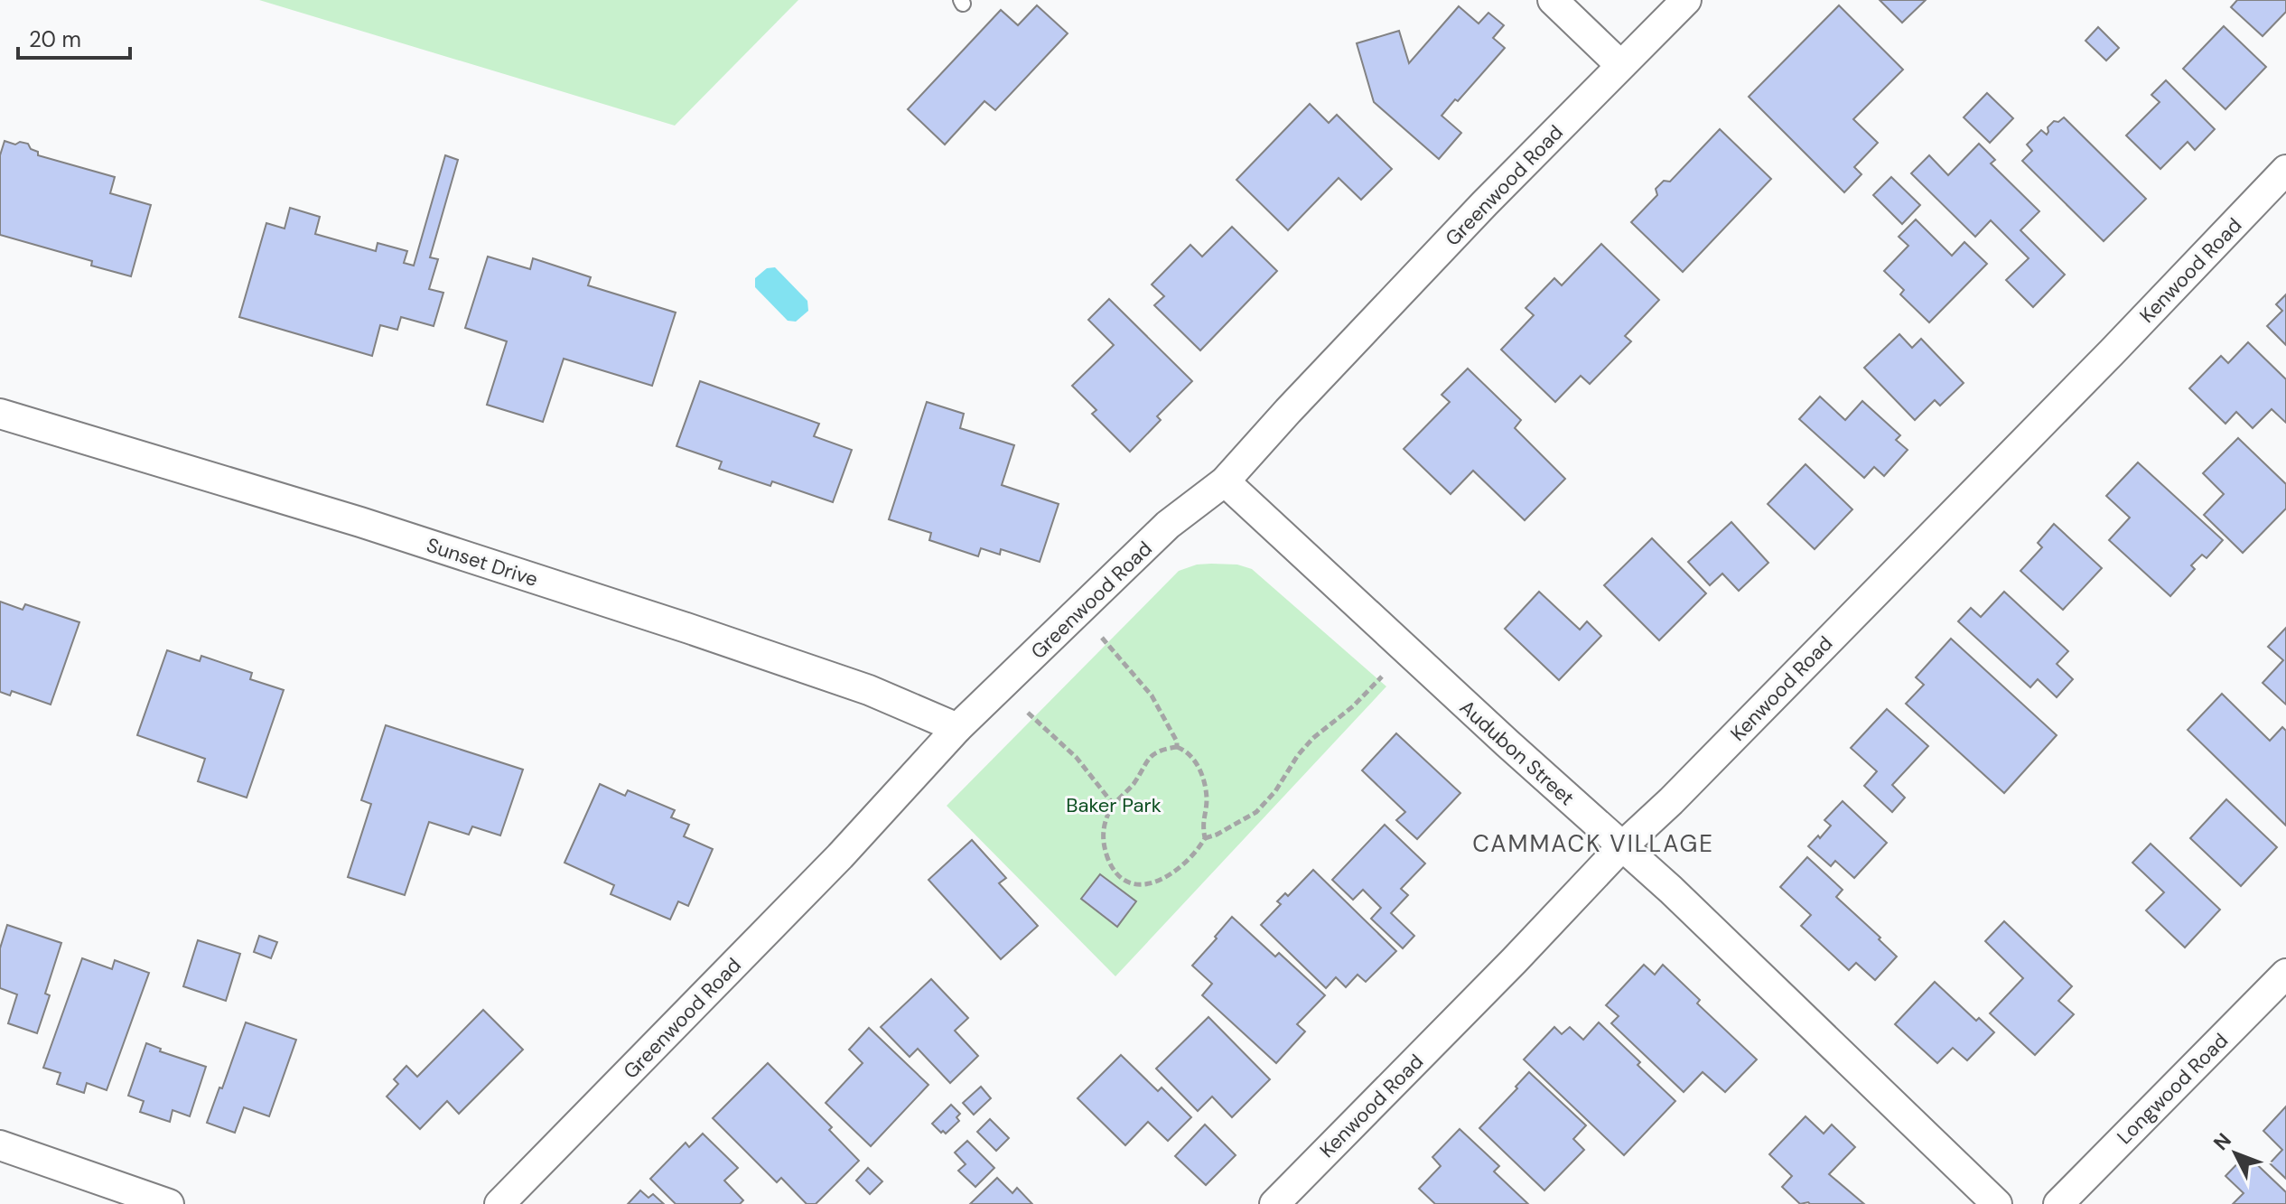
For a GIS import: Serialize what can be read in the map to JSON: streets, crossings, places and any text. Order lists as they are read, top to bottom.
{
  "streets": {
    "street": [
      "Greenwood Road",
      "Kenwood Road",
      "Sunset Drive",
      "Audubon Street",
      "Longwood Road"
    ]
  },
  "crossings": [
    ["Greenwood Road", "Sunset Drive"],
    ["Greenwood Road", "Audubon Street"],
    ["Kenwood Road", "Audubon Street"]
  ],
  "districts": ["CAMMACK VILLAGE"],
  "parks": ["Baker Park"],
  "scale_bar": "20 m",
  "north": "top left"
}
